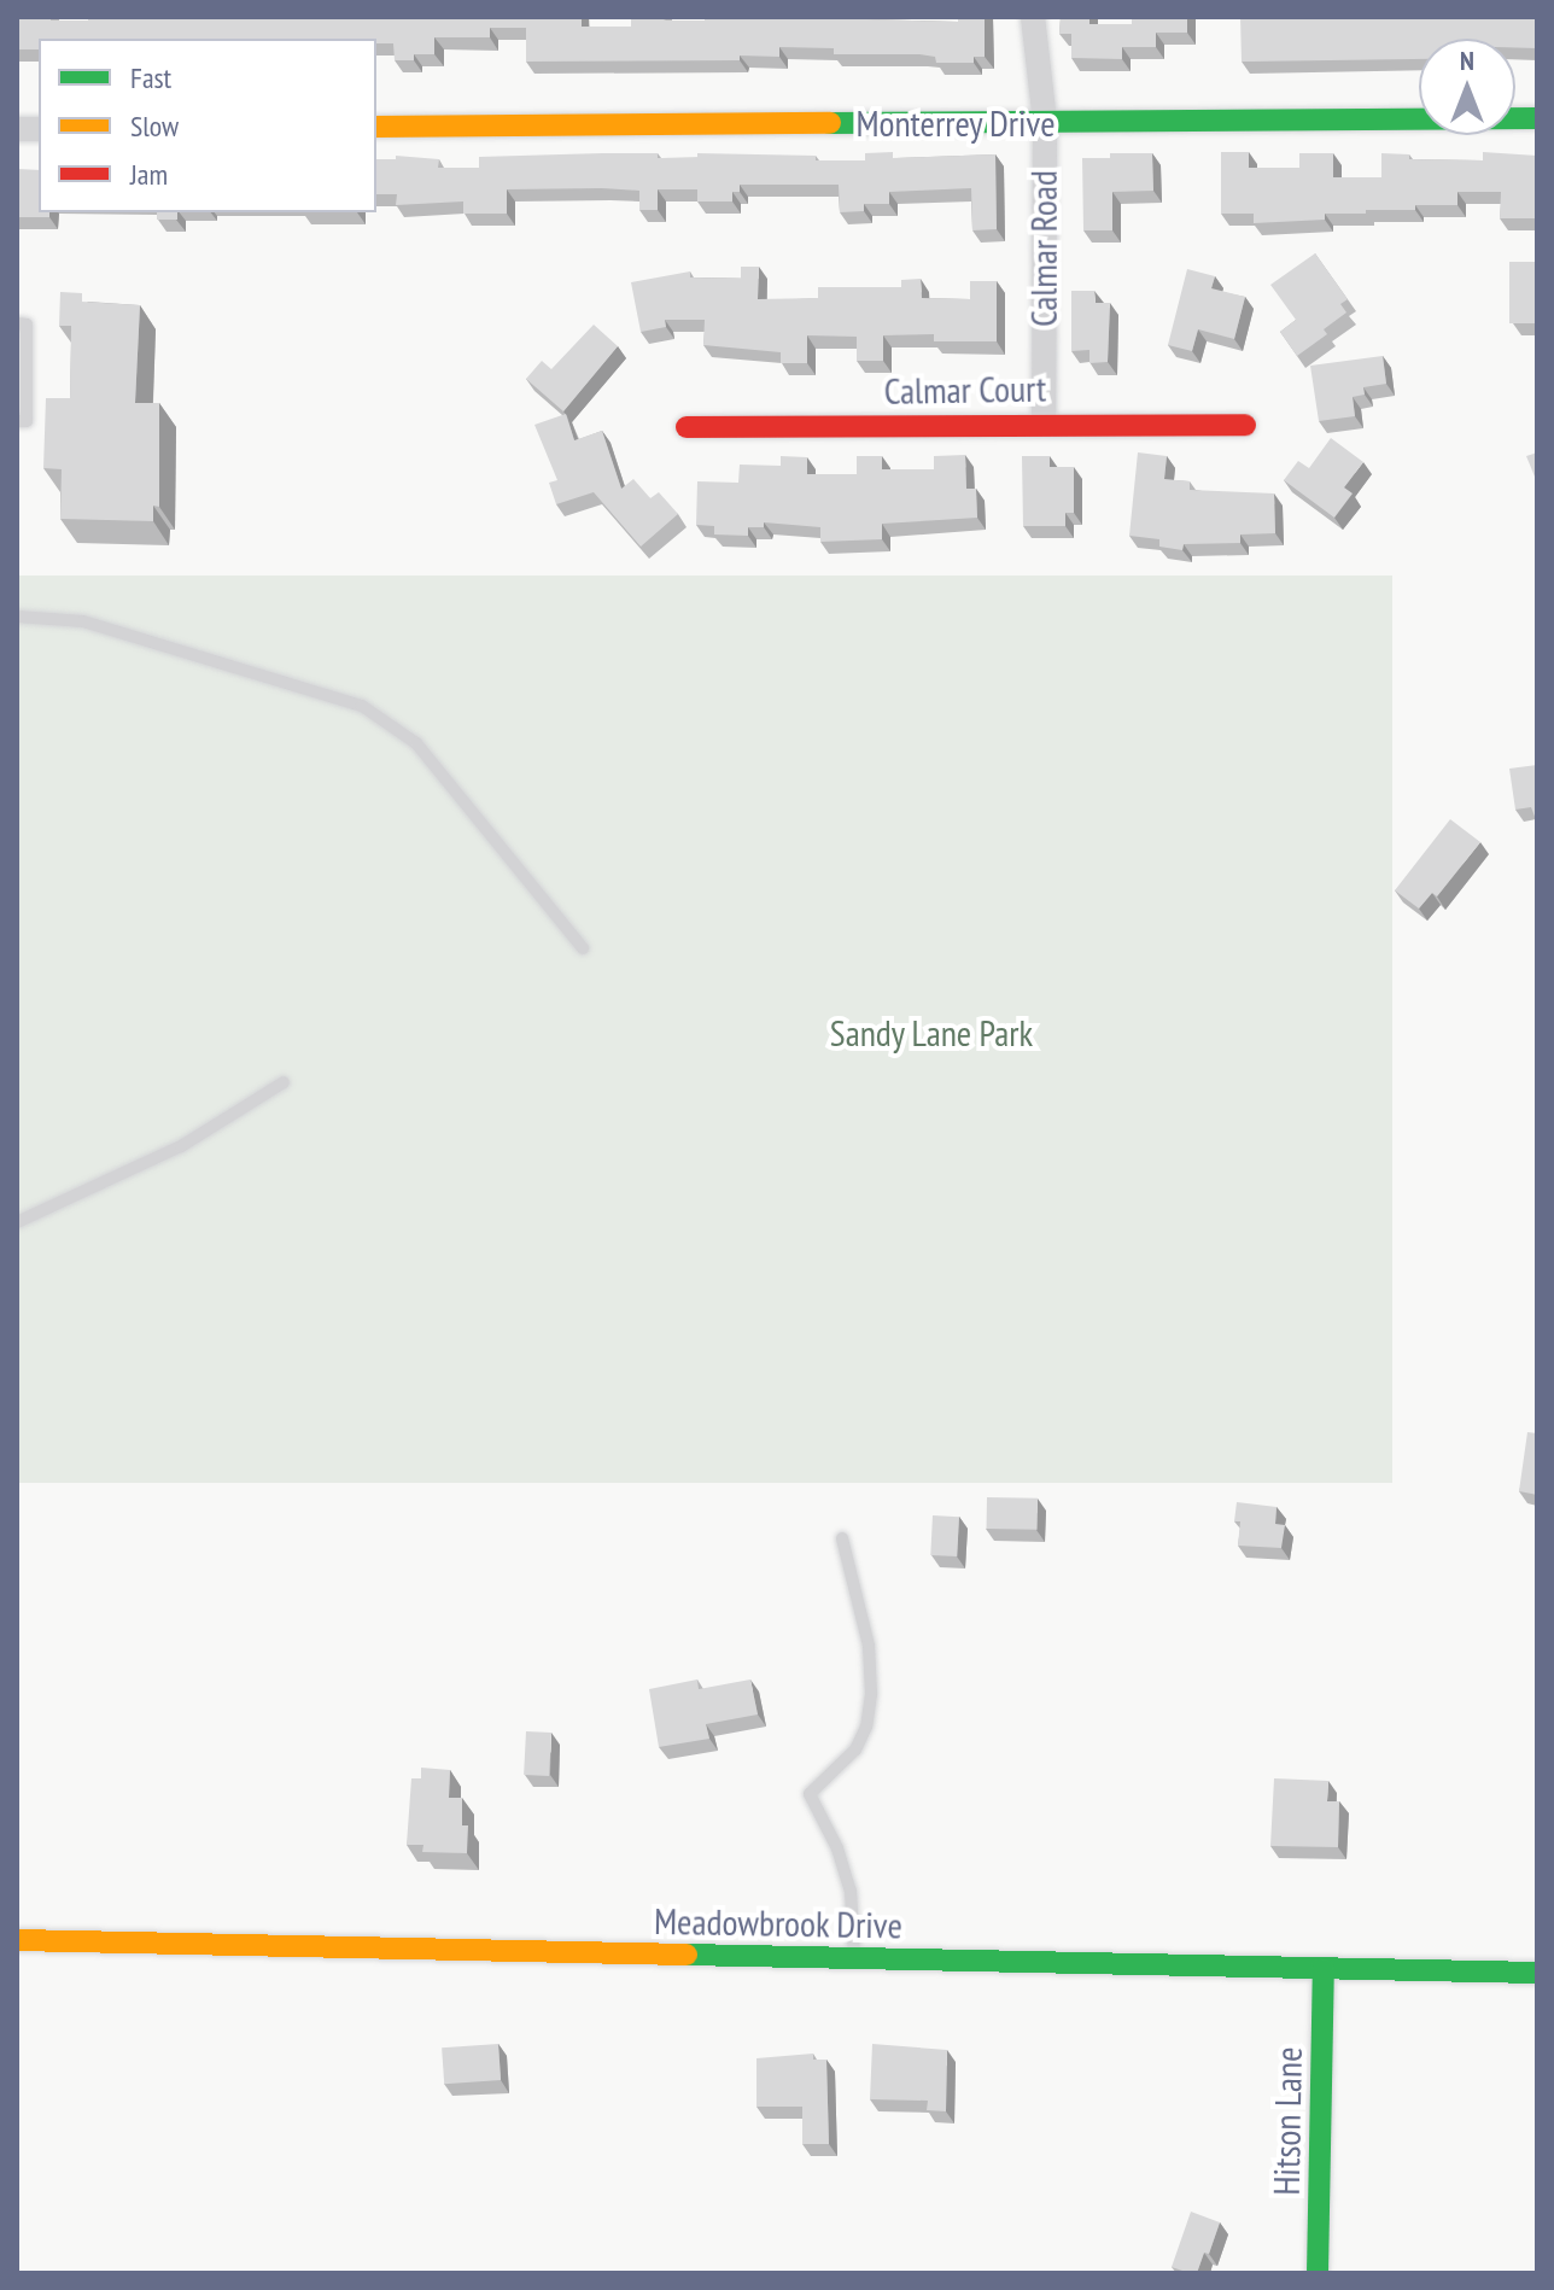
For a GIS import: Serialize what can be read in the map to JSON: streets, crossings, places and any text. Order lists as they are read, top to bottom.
{
  "streets": {
    "street": [
      "Monterrey Drive",
      "Calmar Road",
      "Calmar Court",
      "Meadowbrook Drive",
      "Hitson Lane"
    ]
  },
  "crossings": [
    ["Monterrey Drive", "Calmar Road"],
    ["Calmar Road", "Calmar Court"],
    ["Meadowbrook Drive", "Hitson Lane"]
  ],
  "parks": ["Sandy Lane Park"],
  "legend": ["Fast", "Slow", "Jam"],
  "north": "top"
}
